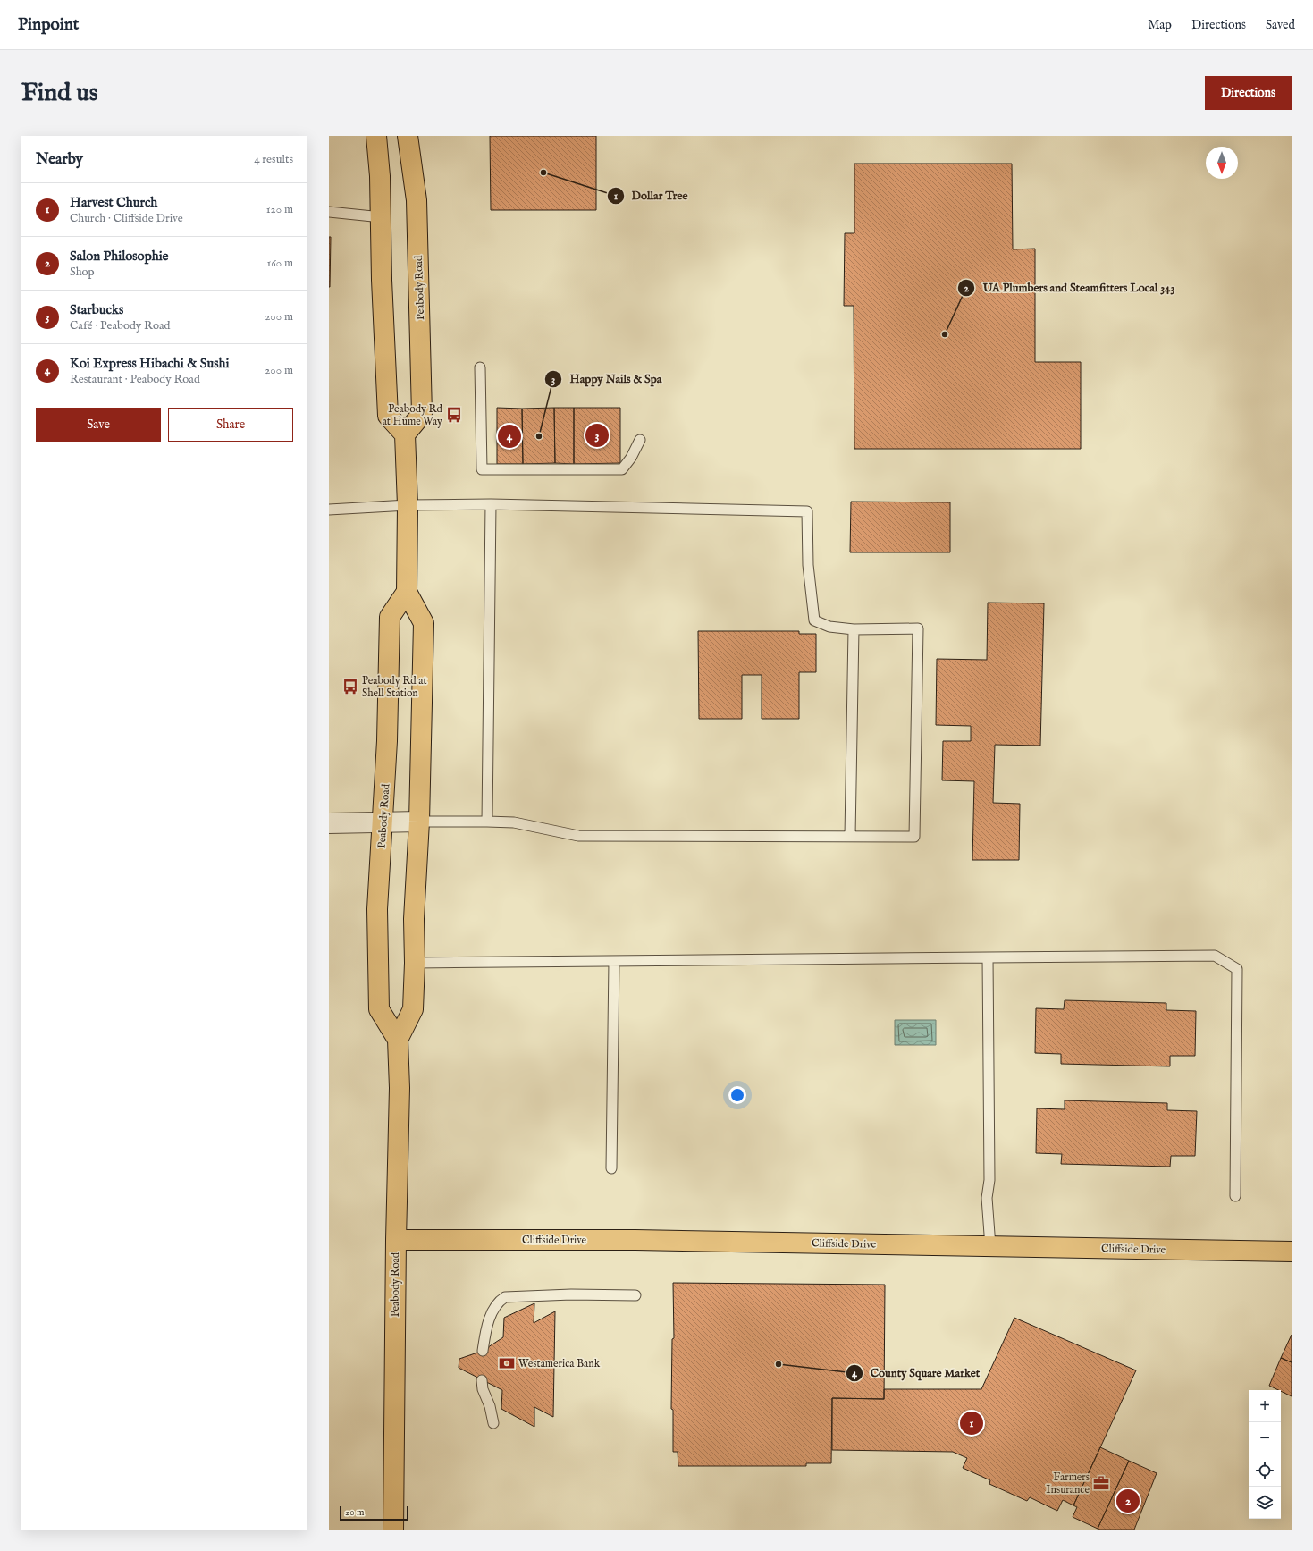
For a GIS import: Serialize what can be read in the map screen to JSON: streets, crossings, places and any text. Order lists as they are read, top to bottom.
{
  "streets": {
    "main road": ["Peabody Road", "Cliffside Drive"]
  },
  "crossings": [
    ["Peabody Road", "Cliffside Drive"]
  ],
  "places": {
    "other": [
      "Dollar Tree",
      "UA Plumbers and Steamfitters Local 343",
      "Happy Nails & Spa",
      "County Square Market"
    ],
    "bus stop": ["Peabody Rd at Hume Way", "Peabody Rd at Shell Station"],
    "bank": ["Westamerica Bank"],
    "office": ["Farmers Insurance"]
  },
  "scale_bar": "20 m",
  "north": "bottom",
  "page": {
    "header": "Pinpoint",
    "nav": ["Map", "Directions", "Saved"],
    "buttons": [
      "Directions",
      ["Save", "Share"]
    ],
    "title": "Find us",
    "heading": ["Nearby", "4 results"],
    "list": [
      {
        "mark": "1",
        "name": "Harvest Church",
        "note": "Church · Cliffside Drive",
        "value": "120 m"
      },
      {
        "mark": "2",
        "name": "Salon Philosophie",
        "note": "Shop",
        "value": "160 m"
      },
      {
        "mark": "3",
        "name": "Starbucks",
        "note": "Café · Peabody Road",
        "value": "200 m"
      },
      {
        "mark": "4",
        "name": "Koi Express Hibachi & Sushi",
        "note": "Restaurant · Peabody Road",
        "value": "200 m"
      }
    ],
    "pins": [
      "3",
      "4",
      "1",
      "2"
    ],
    "map_buttons": ["+", "−"],
    "scale": "20 m"
  }
}
